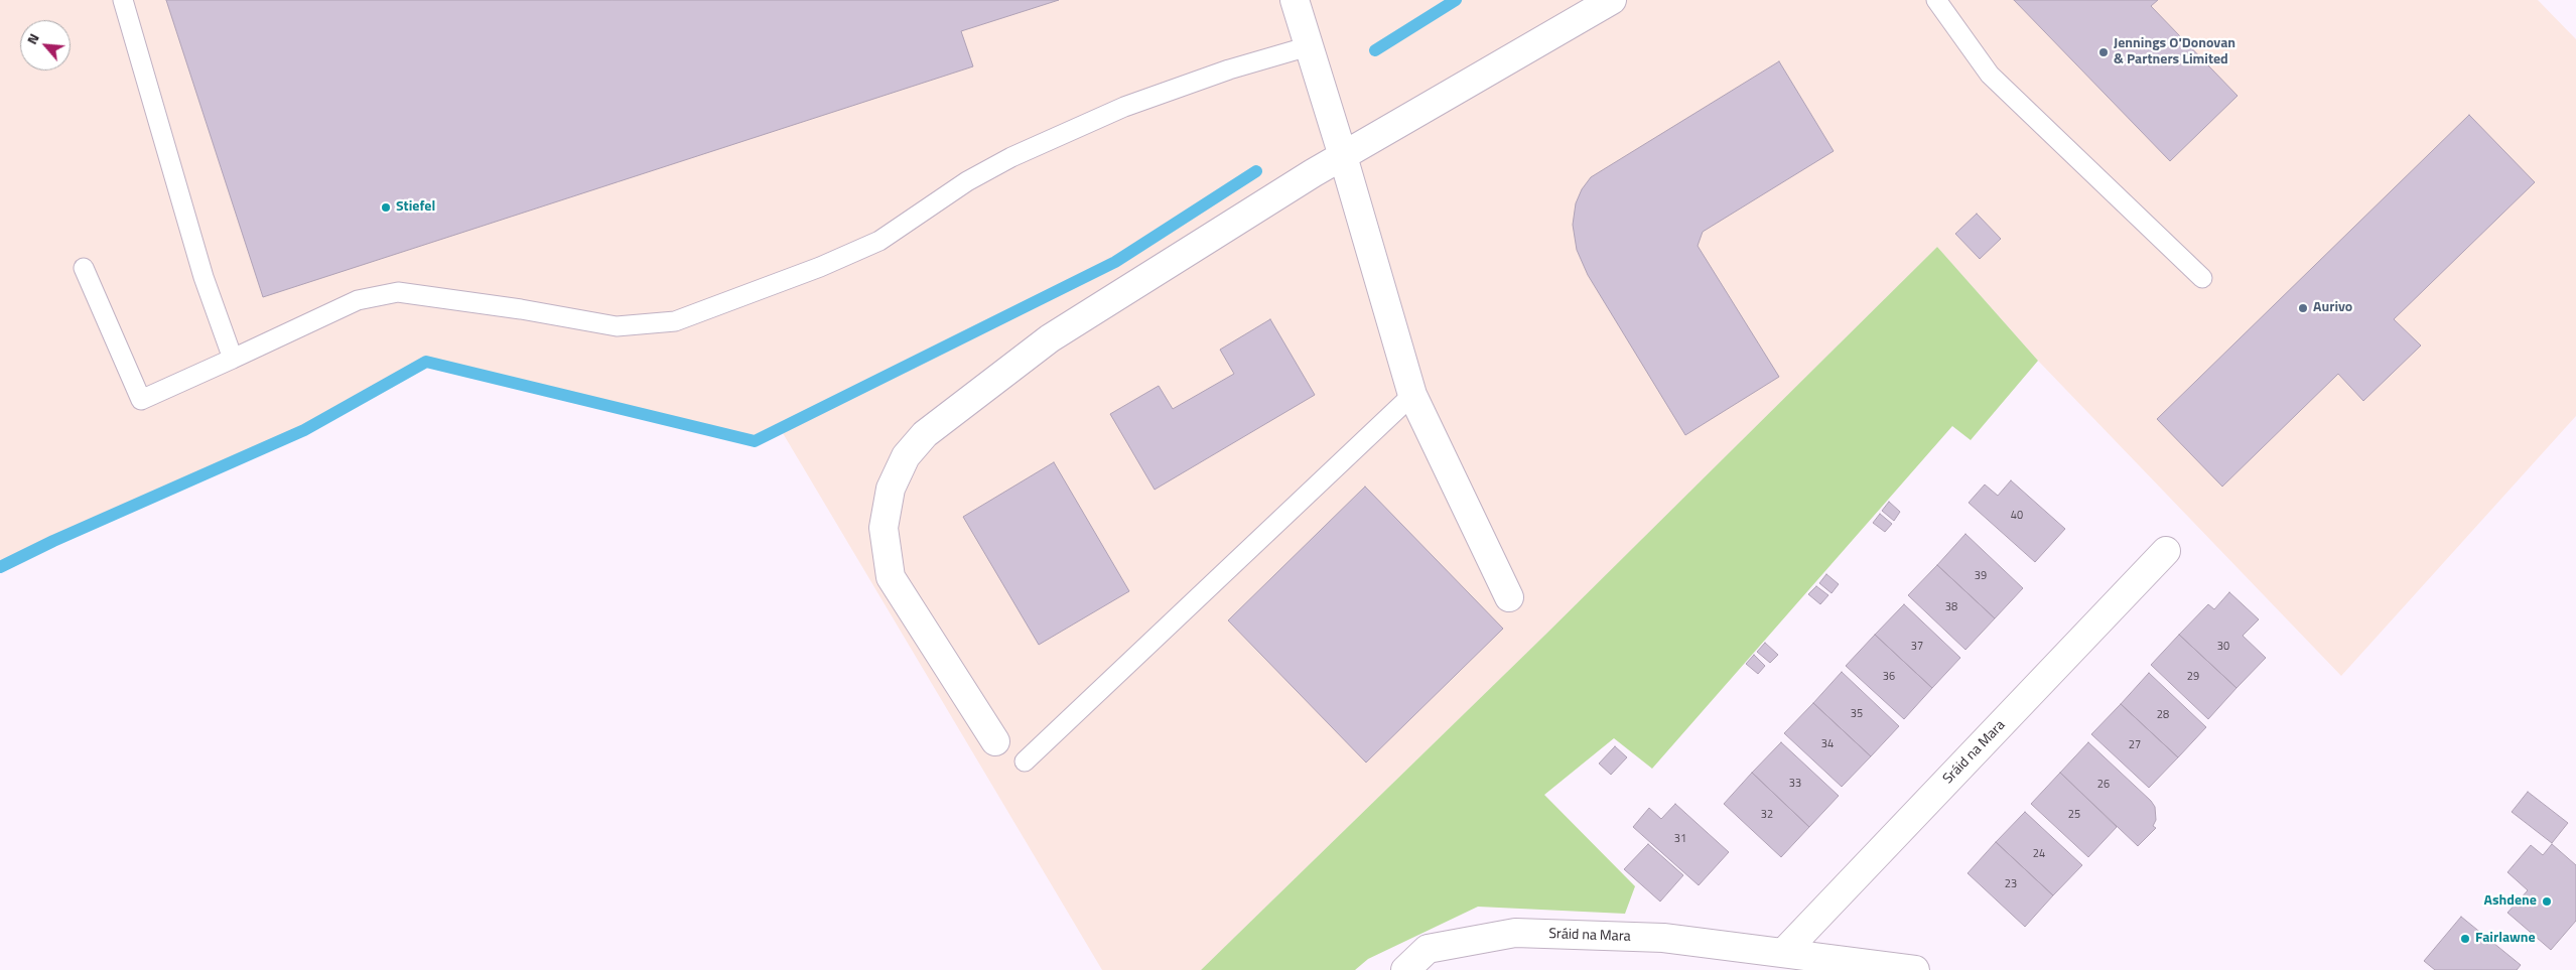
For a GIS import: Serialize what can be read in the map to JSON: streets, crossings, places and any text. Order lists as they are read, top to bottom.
{
  "streets": {
    "street": ["Sráid na Mara"]
  },
  "places": [
    "Jennings O'Donovan & Partners Limited",
    "Stiefel",
    "Aurivo",
    "Ashdene",
    "Fairlawne"
  ],
  "house_numbers": [
    "40",
    "39",
    "38",
    "37",
    "30",
    "36",
    "29",
    "35",
    "28",
    "34",
    "27",
    "33",
    "26",
    "32",
    "25",
    "31",
    "24",
    "23"
  ],
  "north": "top left"
}
